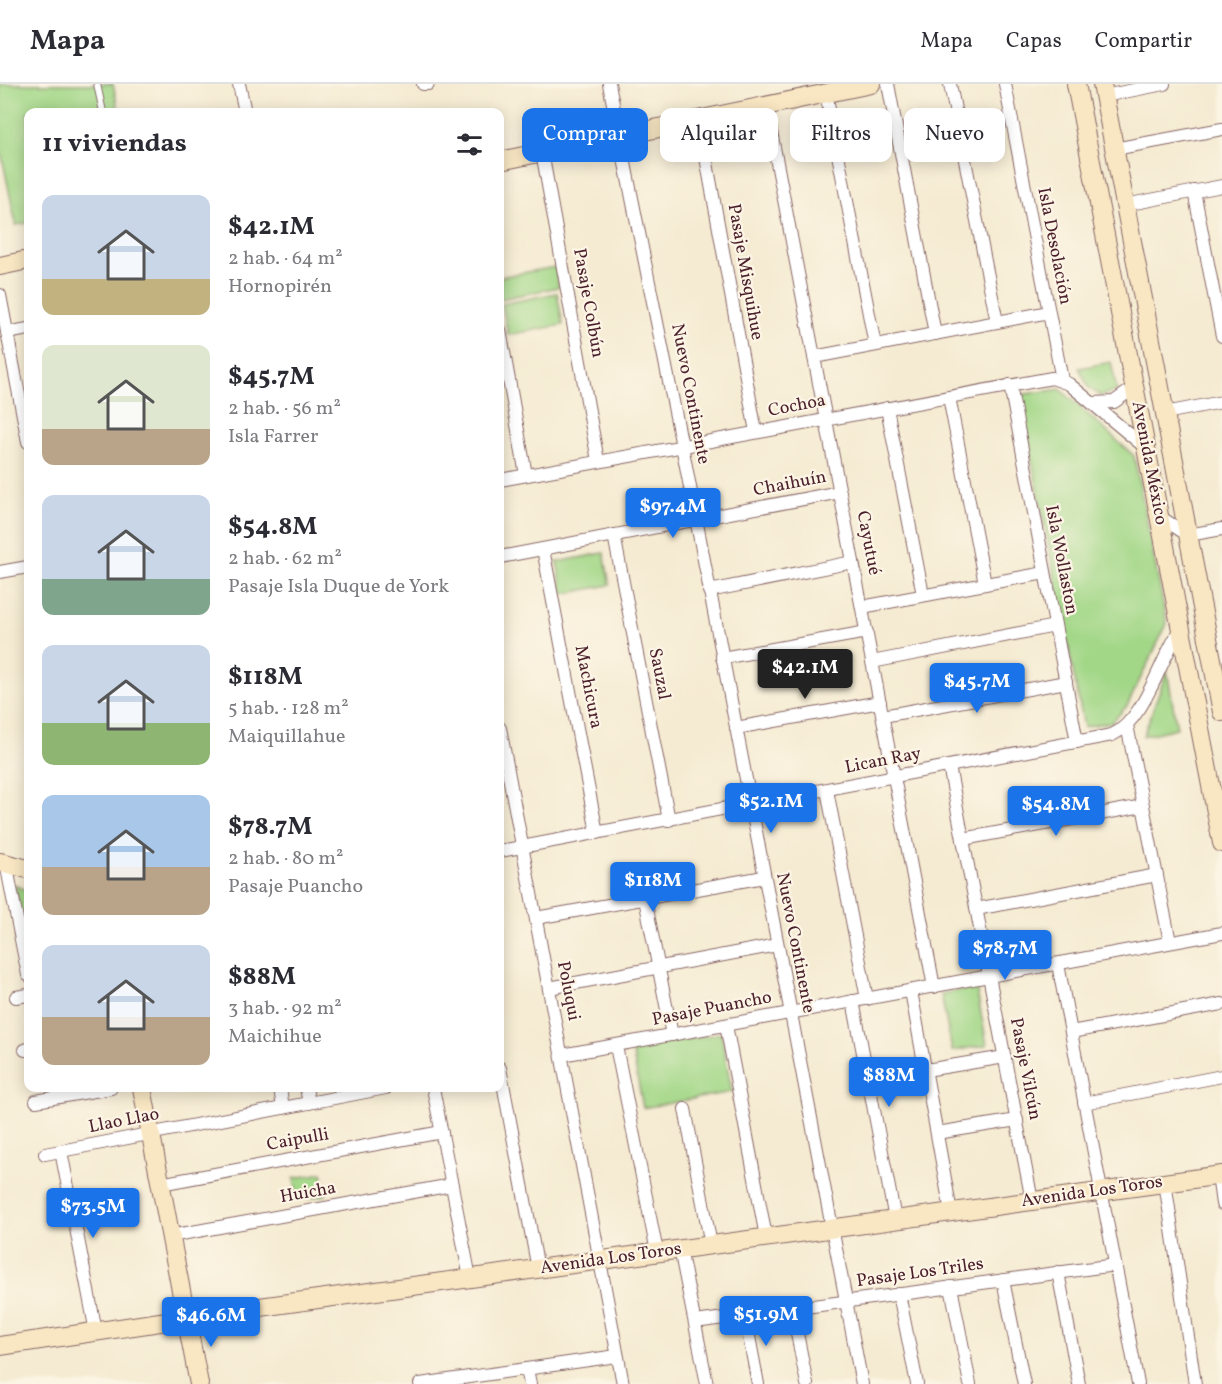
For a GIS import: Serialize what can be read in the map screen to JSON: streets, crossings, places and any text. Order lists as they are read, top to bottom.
{
  "streets": {
    "street": [
      "Isla Desolación",
      "Pasaje Misquihue",
      "Pasaje Colbún",
      "Nuevo Continente",
      "Cochoa",
      "Avenida México",
      "Chaihuín",
      "Cayutué",
      "Isla Wollaston",
      "Sauzal",
      "Machicura",
      "Lican Ray",
      "Poluqui",
      "Pasaje Puancho",
      "Pasaje Vilcún",
      "Llao Llao",
      "Caipulli",
      "Avenida Los Toros",
      "Huicha",
      "Pasaje Los Triles"
    ]
  },
  "crossings": [
    ["Isla Desolación", "Cochoa"],
    ["Pasaje Misquihue", "Cochoa"],
    ["Pasaje Colbún", "Cochoa"],
    ["Nuevo Continente", "Cochoa"],
    ["Nuevo Continente", "Chaihuín"],
    ["Nuevo Continente", "Lican Ray"],
    ["Nuevo Continente", "Pasaje Puancho"],
    ["Nuevo Continente", "Avenida Los Toros"],
    ["Nuevo Continente", "Pasaje Los Triles"],
    ["Cochoa", "Cayutué"],
    ["Cochoa", "Isla Wollaston"],
    ["Chaihuín", "Cayutué"],
    ["Chaihuín", "Sauzal"],
    ["Chaihuín", "Machicura"],
    ["Cayutué", "Lican Ray"],
    ["Cayutué", "Pasaje Puancho"],
    ["Isla Wollaston", "Lican Ray"],
    ["Sauzal", "Lican Ray"],
    ["Machicura", "Lican Ray"],
    ["Lican Ray", "Poluqui"],
    ["Lican Ray", "Pasaje Vilcún"],
    ["Poluqui", "Pasaje Puancho"],
    ["Poluqui", "Avenida Los Toros"],
    ["Pasaje Puancho", "Pasaje Vilcún"],
    ["Pasaje Vilcún", "Avenida Los Toros"]
  ],
  "page": {
    "header": "Mapa",
    "nav": ["Mapa", "Capas", "Compartir"],
    "chip": [
      "Comprar",
      "Alquilar",
      "Filtros",
      "Nuevo"
    ],
    "heading": "11 viviendas",
    "list": [
      {
        "name": "$42.1M",
        "note": "2 hab. · 64 m² · Hornopirén"
      },
      {
        "name": "$45.7M",
        "note": "2 hab. · 56 m² · Isla Farrer"
      },
      {
        "name": "$54.8M",
        "note": "2 hab. · 62 m² · Pasaje Isla Duque de York"
      },
      {
        "name": "$118M",
        "note": "5 hab. · 128 m² · Maiquillahue"
      },
      {
        "name": "$78.7M",
        "note": "2 hab. · 80 m² · Pasaje Puancho"
      },
      {
        "name": "$88M",
        "note": "3 hab. · 92 m² · Maichihue"
      }
    ],
    "price": [
      "$97.4M",
      "$42.1M",
      "$45.7M",
      "$52.1M",
      "$54.8M",
      "$118M",
      "$78.7M",
      "$88M",
      "$73.5M",
      "$51.9M",
      "$46.6M"
    ]
  }
}
